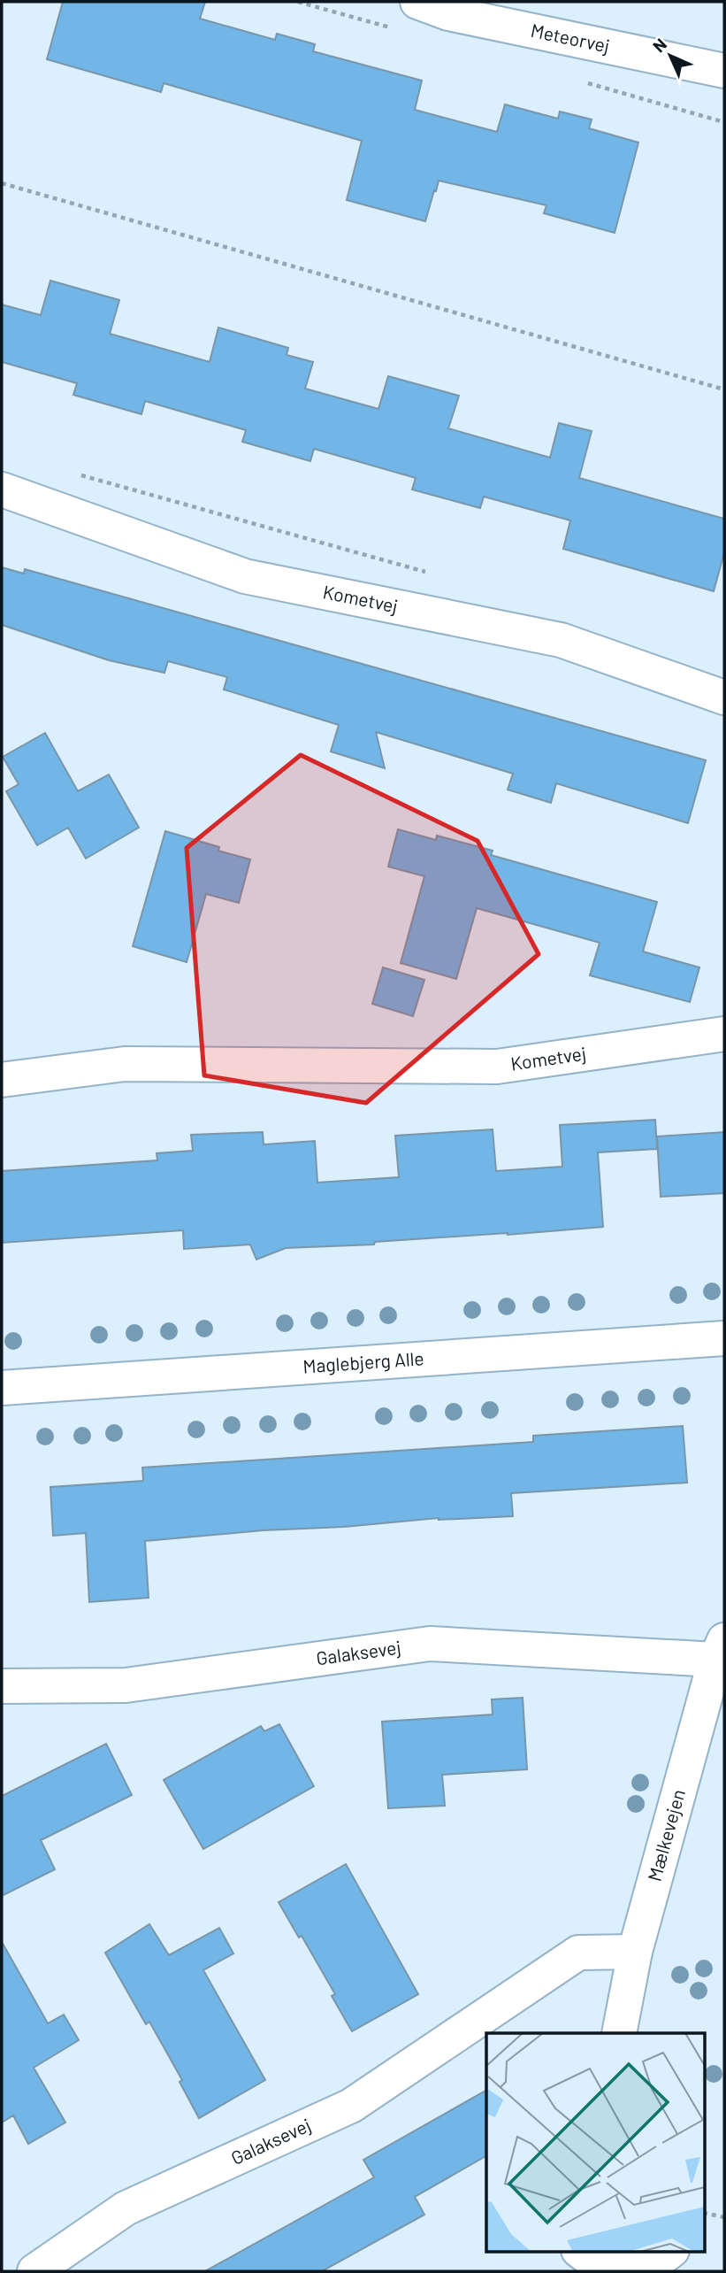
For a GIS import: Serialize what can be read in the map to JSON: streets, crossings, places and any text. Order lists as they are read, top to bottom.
{
  "streets": {
    "street": [
      "Meteorvej",
      "Kometvej",
      "Maglebjerg Alle",
      "Galaksevej",
      "Mælkevejen"
    ]
  },
  "crossings": [
    ["Galaksevej", "Mælkevejen"]
  ],
  "north": "top left"
}
